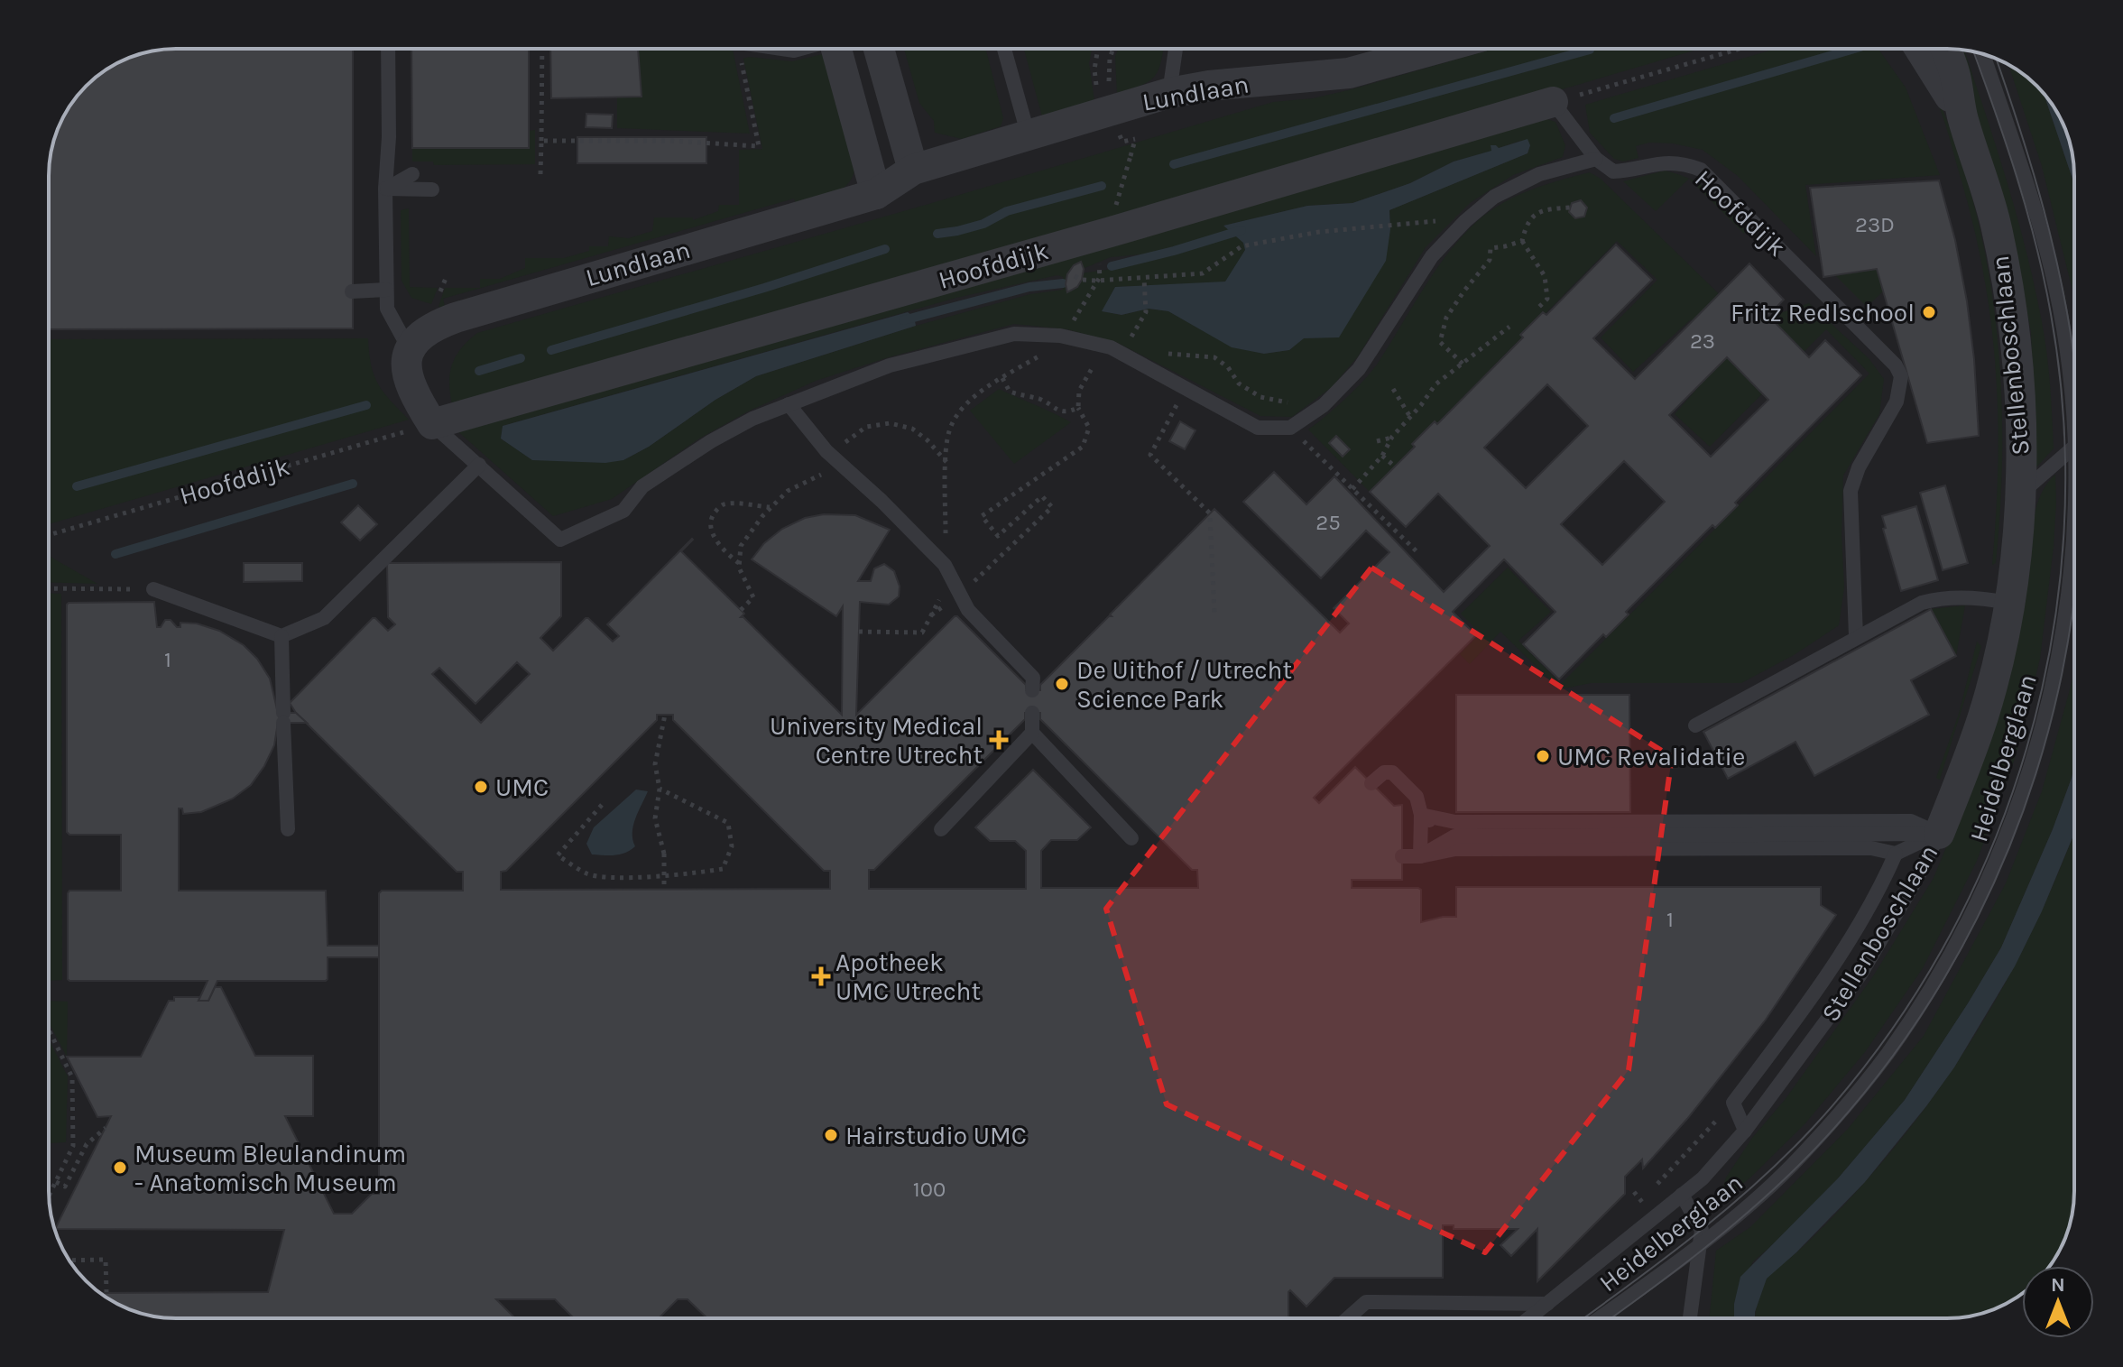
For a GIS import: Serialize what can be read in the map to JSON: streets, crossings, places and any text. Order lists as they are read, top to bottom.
{
  "streets": {
    "street": ["Lundlaan", "Hoofddijk", "Stellenboschlaan"],
    "lane": ["Heidelberglaan"]
  },
  "places": {
    "other": [
      "Fritz Redlschool",
      "De Uithof / Utrecht Science Park",
      "UMC Revalidatie",
      "UMC",
      "Hairstudio UMC",
      "Museum Bleulandinum - Anatomisch Museum"
    ],
    "health": ["University Medical Centre Utrecht", "Apotheek UMC Utrecht"]
  },
  "house_numbers": [
    "23D",
    "23",
    "25",
    "1",
    "1",
    "100"
  ],
  "north": "top"
}
